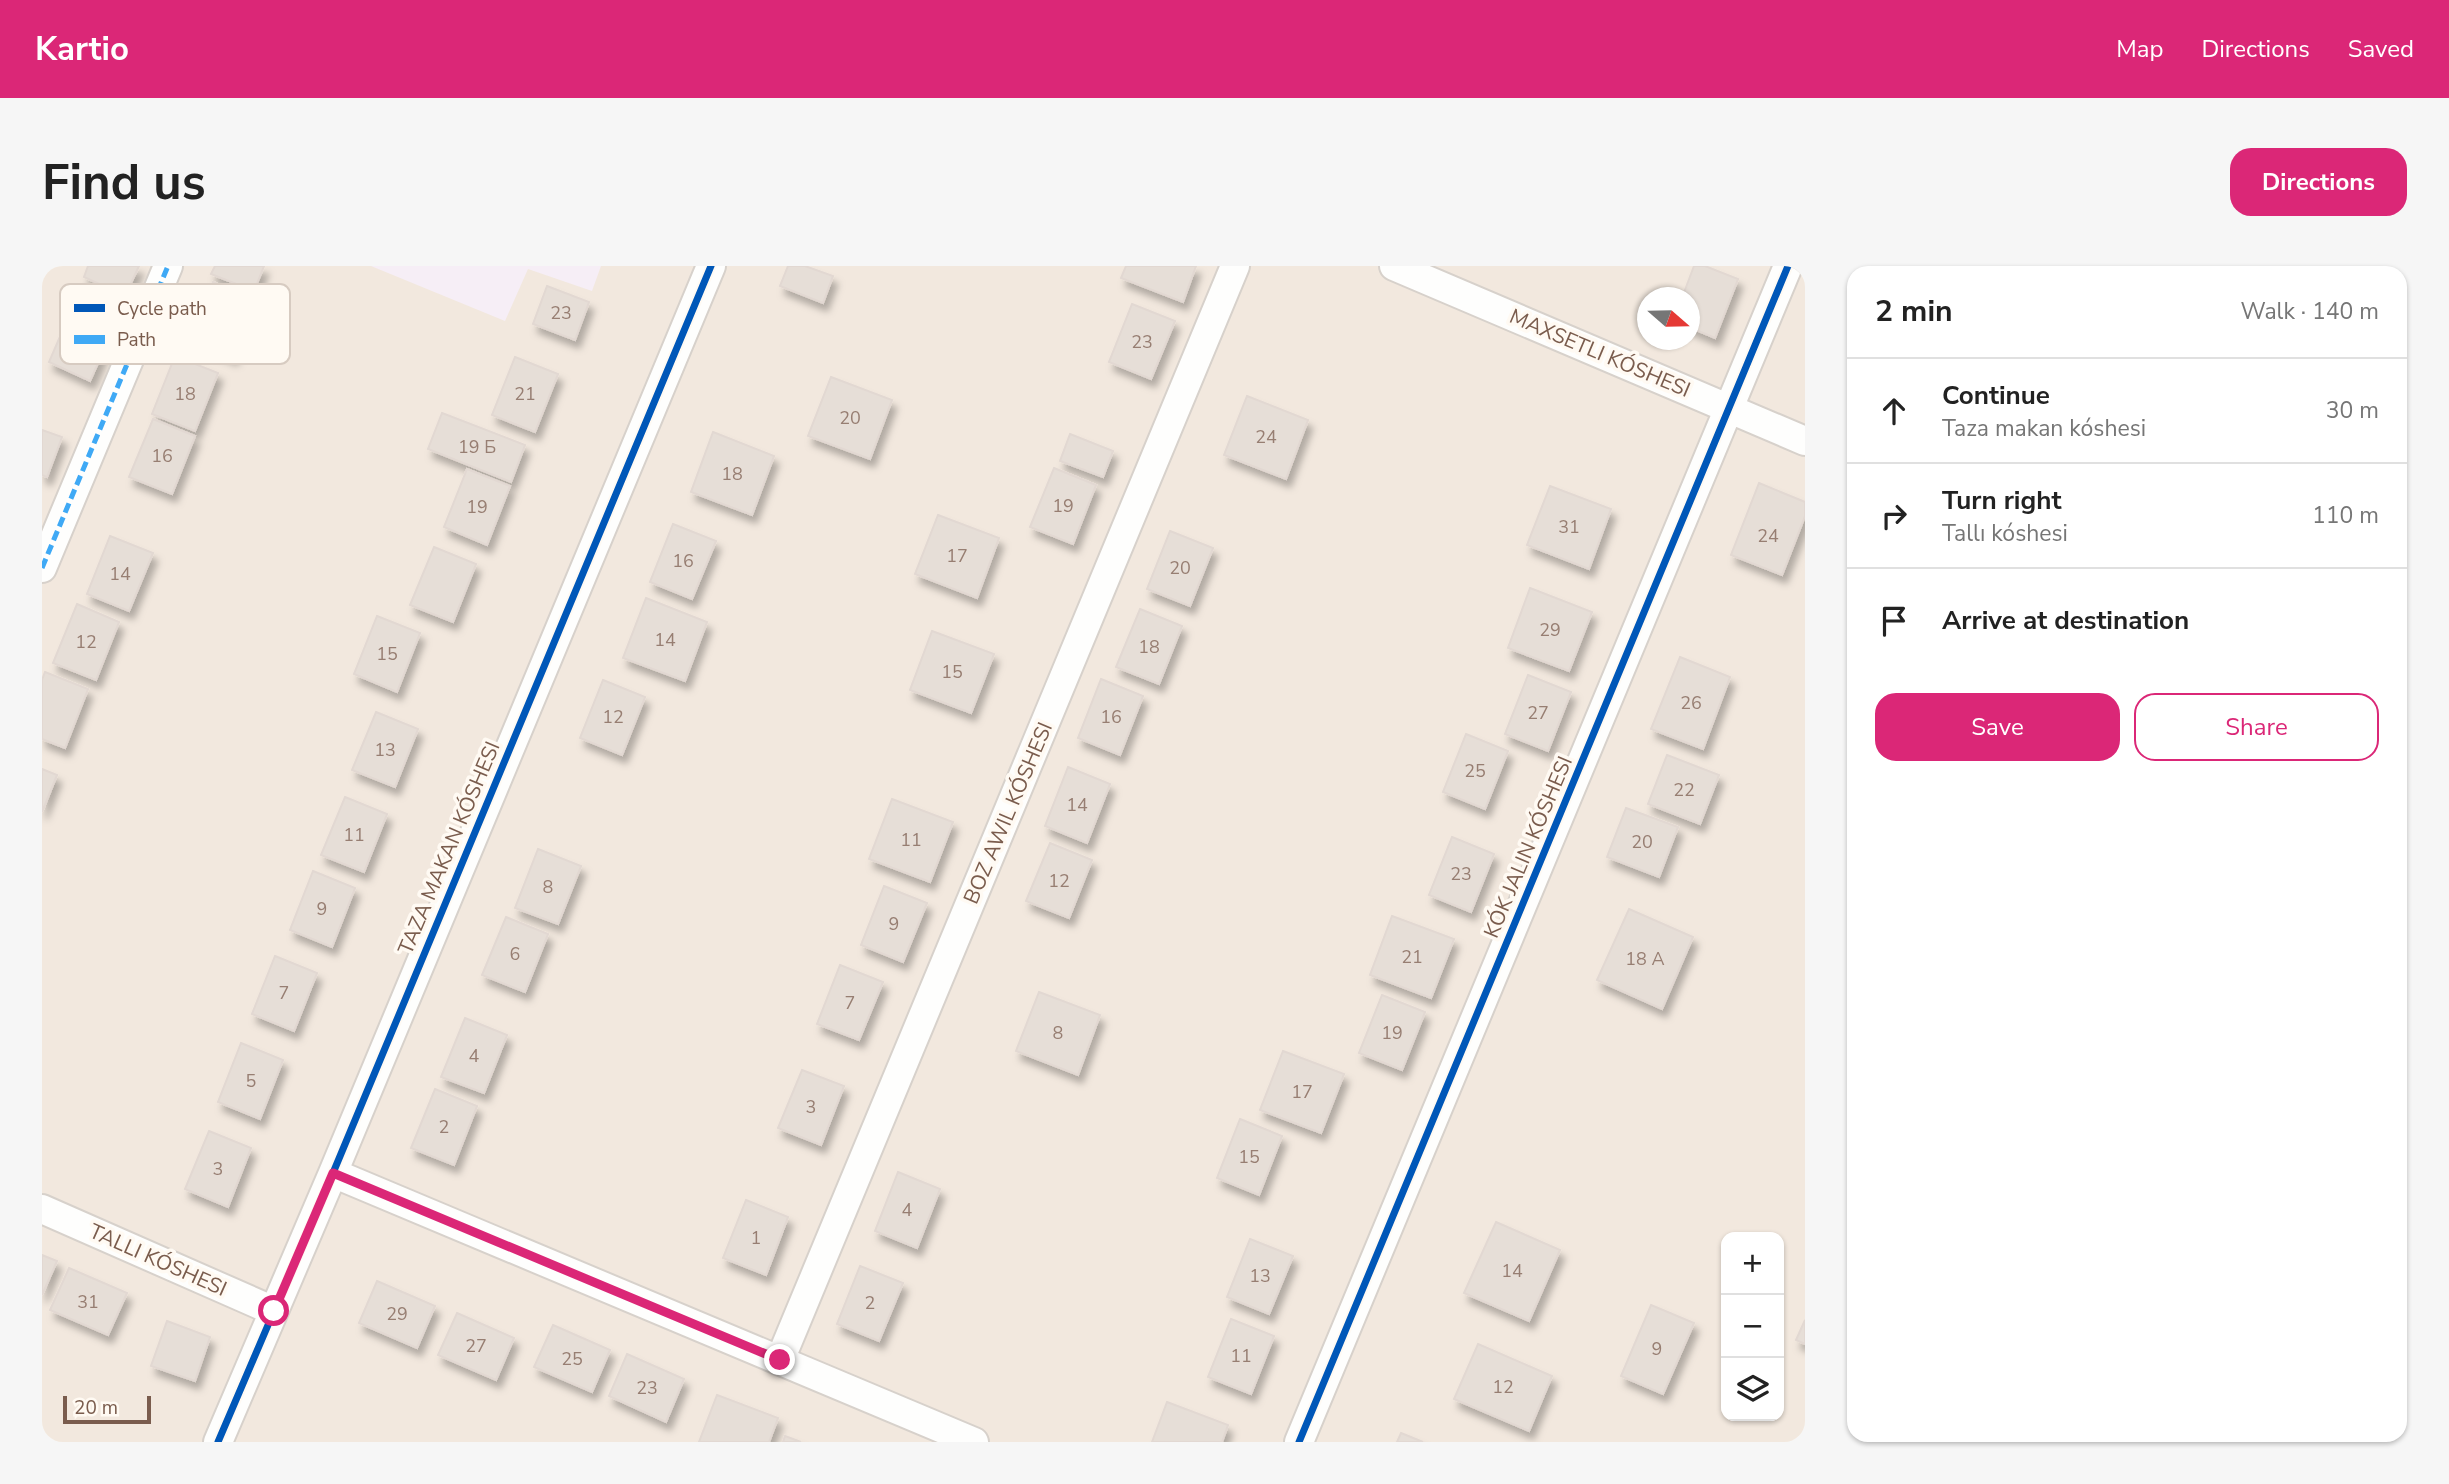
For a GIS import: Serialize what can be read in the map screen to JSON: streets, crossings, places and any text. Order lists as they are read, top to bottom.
{
  "streets": {
    "street": ["MAXSETLI KÓSHESI", "TAZA MAKAN KÓSHESI"],
    "cycle path": ["KÓK JALIN KÓSHESI"]
  },
  "house_numbers": [
    "23",
    "23",
    "18",
    "21",
    "20",
    "24",
    "19 Б",
    "16",
    "18",
    "19",
    "19",
    "31",
    "24",
    "17",
    "16",
    "20",
    "14",
    "29",
    "14",
    "12",
    "18",
    "15",
    "15",
    "26",
    "27",
    "12",
    "16",
    "13",
    "25",
    "22",
    "14",
    "11",
    "11",
    "20",
    "23",
    "12",
    "8",
    "9",
    "9",
    "6",
    "21",
    "18 А",
    "7",
    "7",
    "8",
    "19",
    "4",
    "5",
    "17",
    "3",
    "2",
    "15",
    "3",
    "4",
    "1",
    "14",
    "13",
    "31",
    "2",
    "29",
    "27",
    "9",
    "11",
    "25",
    "12",
    "23"
  ],
  "legend": ["Cycle path", "Path"],
  "scale_bar": "20 m",
  "north": "right",
  "page": {
    "header": "Kartio",
    "nav": ["Map", "Directions", "Saved"],
    "buttons": [
      "Directions",
      ["Save", "Share"]
    ],
    "title": "Find us",
    "heading": ["2 min", "Walk · 140 m"],
    "list": [
      ["Continue", "Taza makan kóshesi", "30 m"],
      ["Turn right", "Tallı kóshesi", "110 m"],
      "Arrive at destination"
    ],
    "map_buttons": ["+", "−"],
    "scale": "20 m"
  }
}
